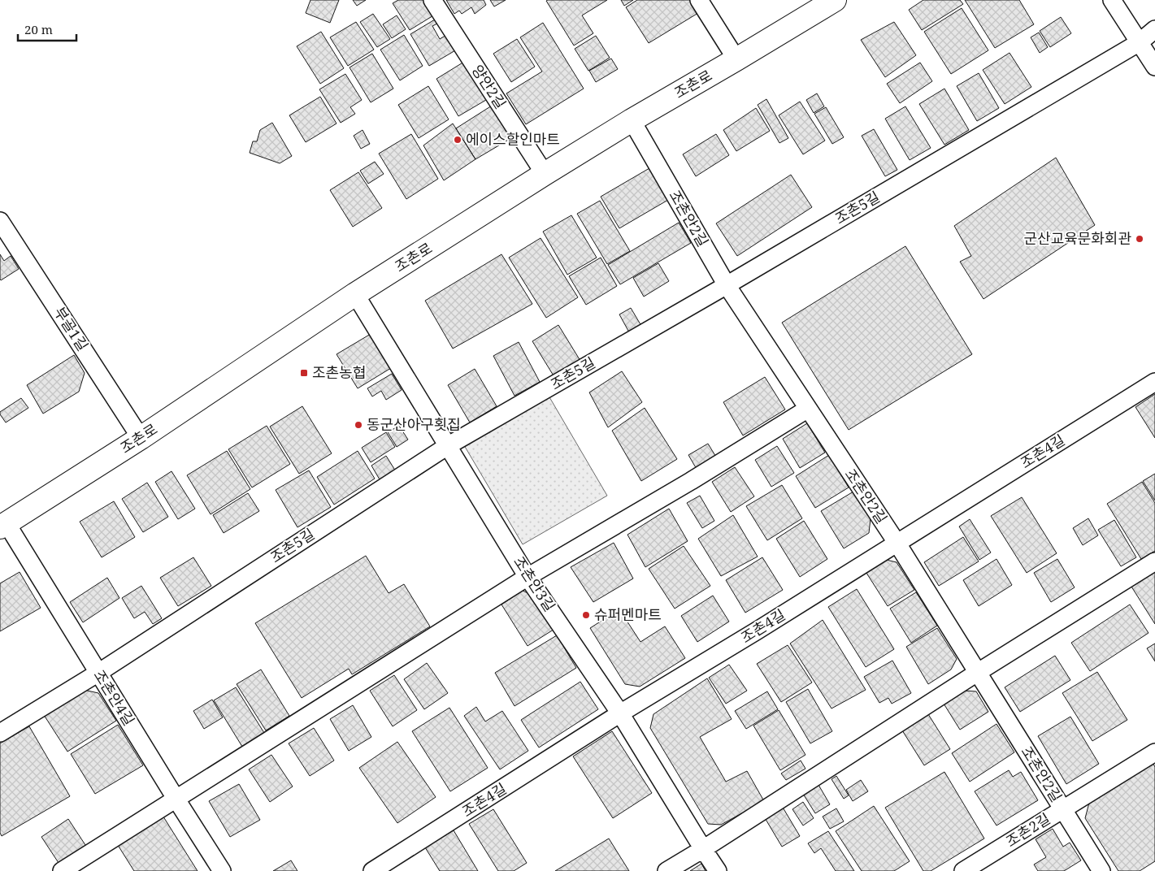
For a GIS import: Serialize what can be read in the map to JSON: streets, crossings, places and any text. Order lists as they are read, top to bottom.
{
  "streets": {
    "street": [
      "조촌로",
      "양안2길",
      "조촌5길",
      "조촌안2길",
      "부골1길",
      "조촌4길",
      "조촌안3길",
      "조촌안4길",
      "조촌2길"
    ]
  },
  "crossings": [
    ["조촌로", "양안2길"],
    ["조촌로", "조촌안2길"],
    ["조촌로", "부골1길"],
    ["조촌로", "조촌안3길"],
    ["조촌로", "조촌안4길"],
    ["조촌5길", "조촌안2길"],
    ["조촌5길", "조촌안3길"],
    ["조촌5길", "조촌안4길"],
    ["조촌안2길", "조촌4길"],
    ["조촌안2길", "조촌2길"],
    ["조촌4길", "조촌안3길"]
  ],
  "places": {
    "other": [
      "에이스할인마트",
      "군산교육문화회관",
      "동군산아구횟집",
      "슈퍼멘마트"
    ],
    "transit": ["조촌농협"]
  },
  "scale_bar": "20 m"
}
